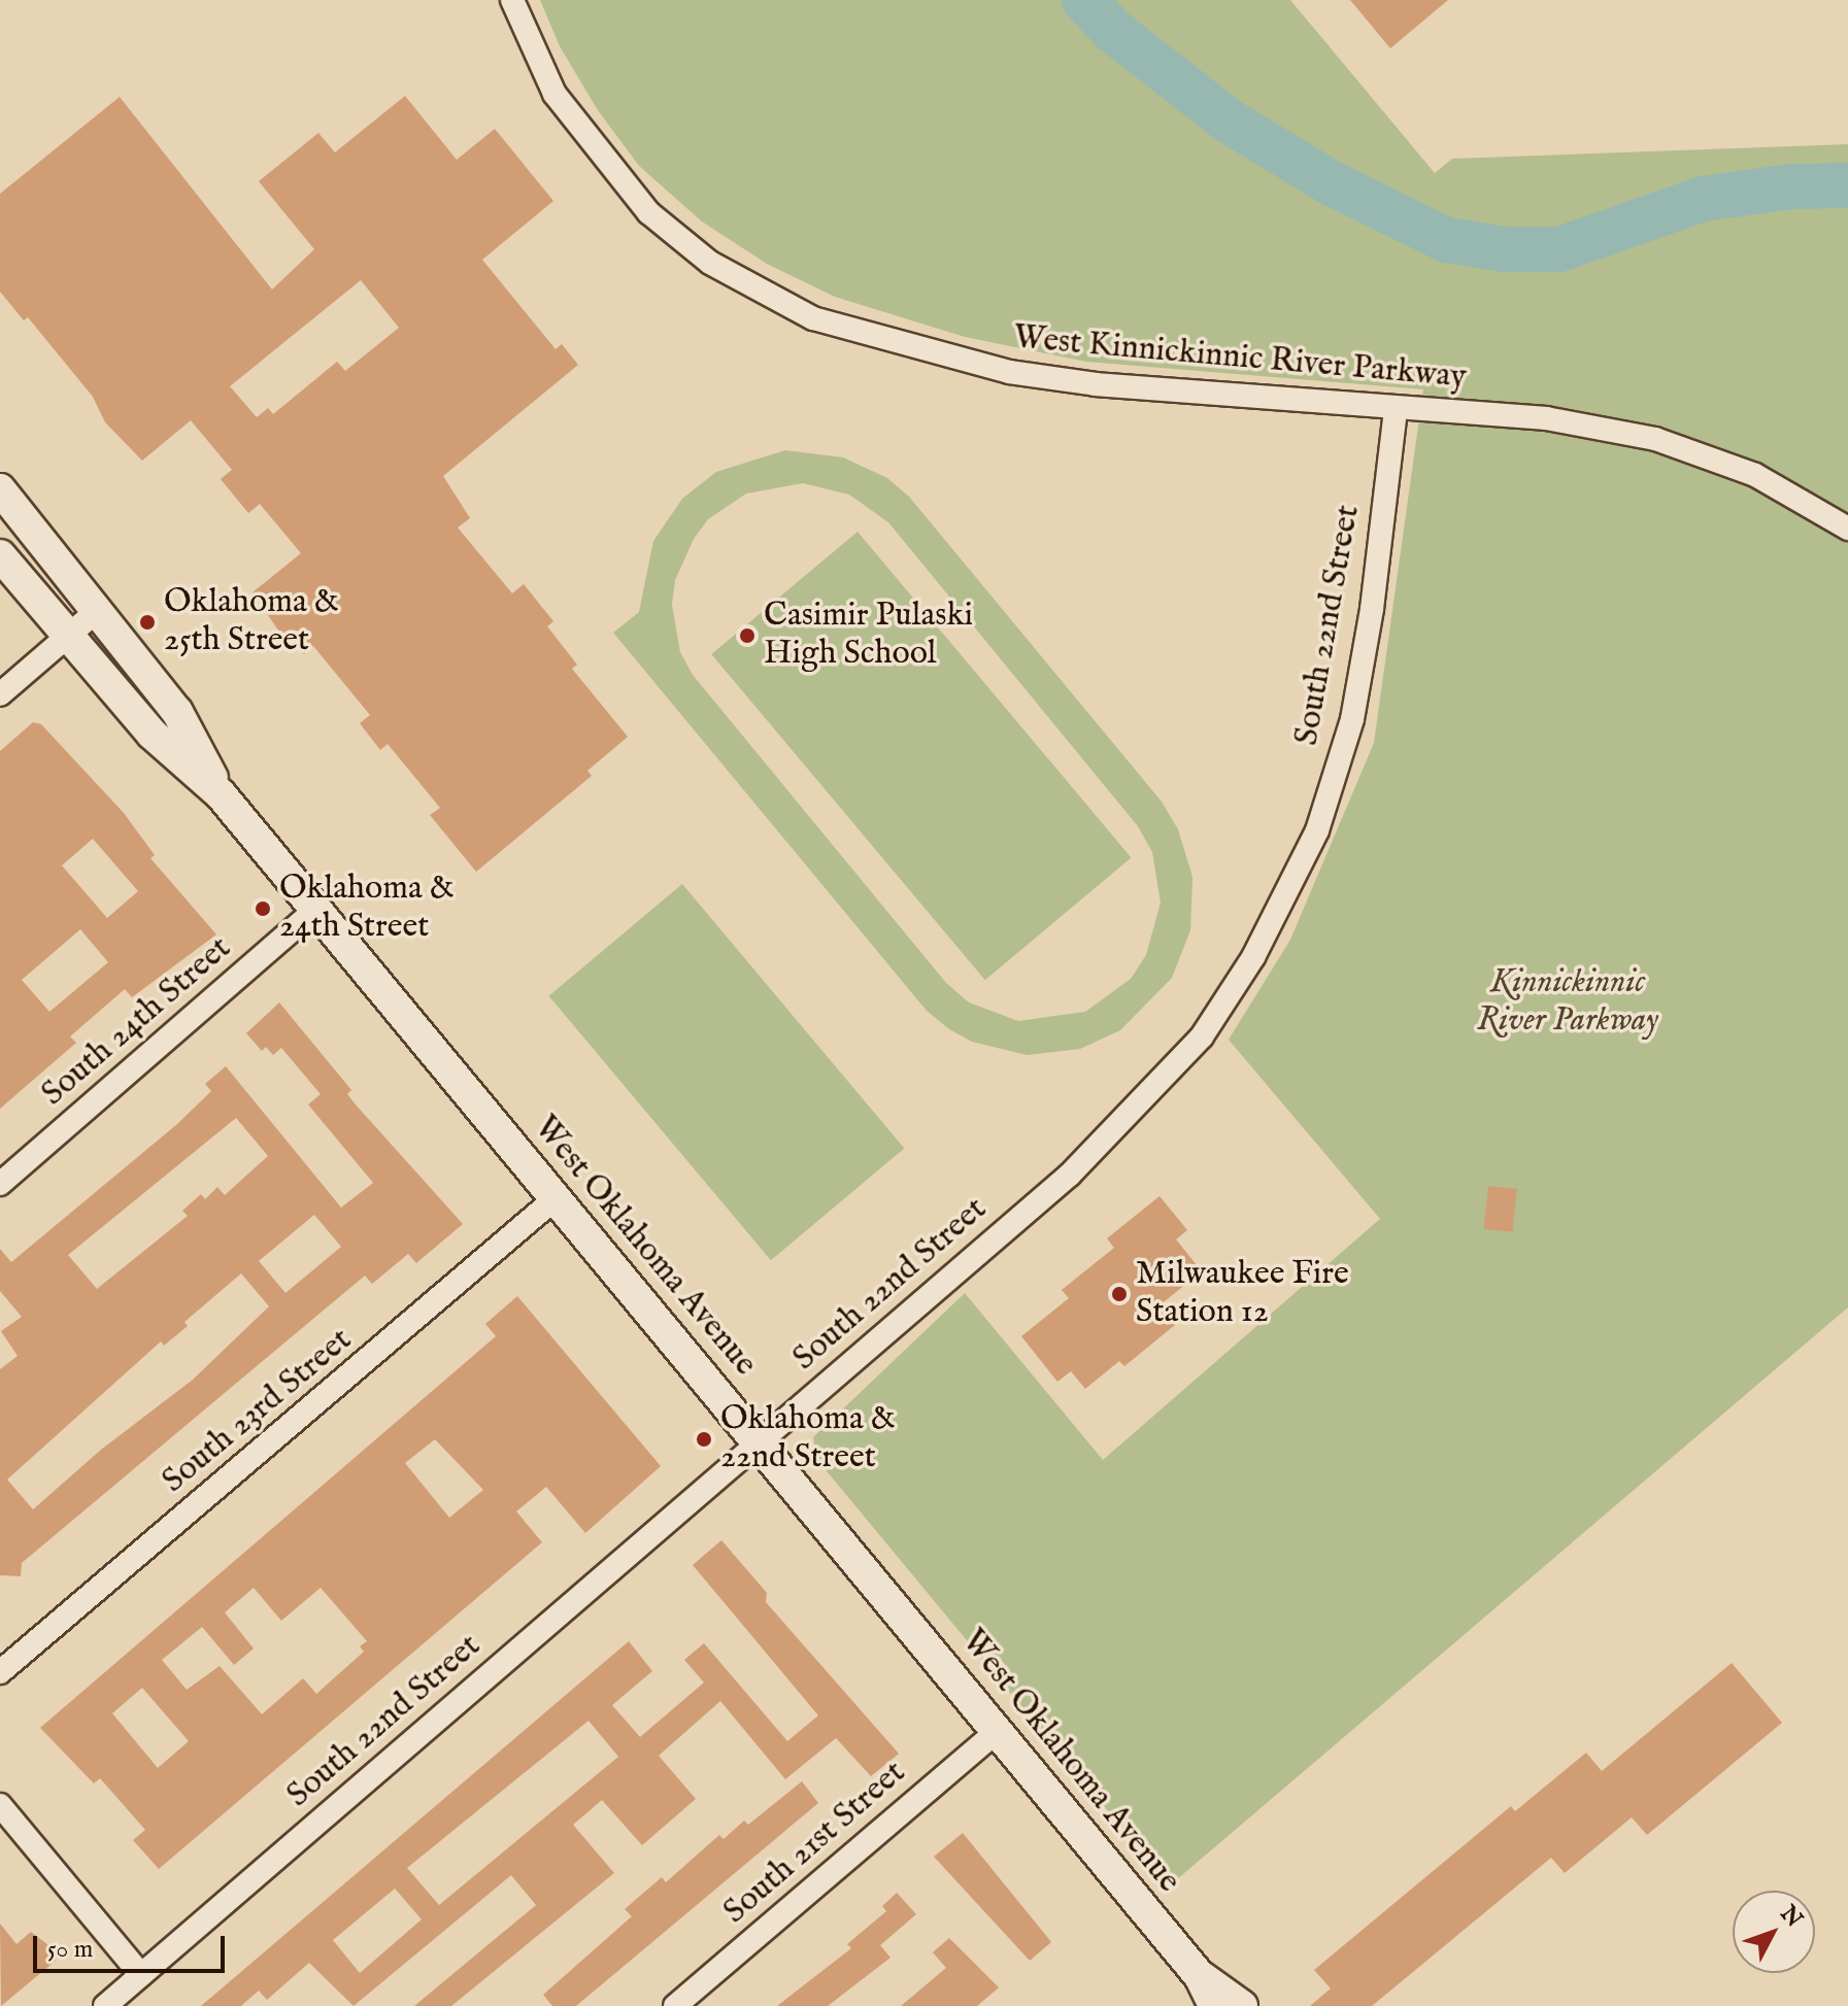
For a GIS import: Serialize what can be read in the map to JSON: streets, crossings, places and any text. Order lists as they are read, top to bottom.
{
  "streets": {
    "main road": ["West Oklahoma Avenue"],
    "street": [
      "West Kinnickinnic River Parkway",
      "South 22nd Street",
      "South 24th Street",
      "South 23rd Street",
      "South 21st Street"
    ]
  },
  "crossings": [
    ["West Kinnickinnic River Parkway", "South 22nd Street"],
    ["South 22nd Street", "West Oklahoma Avenue"],
    ["South 24th Street", "West Oklahoma Avenue"],
    ["West Oklahoma Avenue", "South 23rd Street"],
    ["West Oklahoma Avenue", "South 21st Street"]
  ],
  "parks": ["Kinnickinnic River Parkway"],
  "places": [
    "Oklahoma & 25th Street",
    "Casimir Pulaski High School",
    "Oklahoma & 24th Street",
    "Milwaukee Fire Station 12",
    "Oklahoma & 22nd Street"
  ],
  "scale_bar": "50 m",
  "north": "top right"
}
